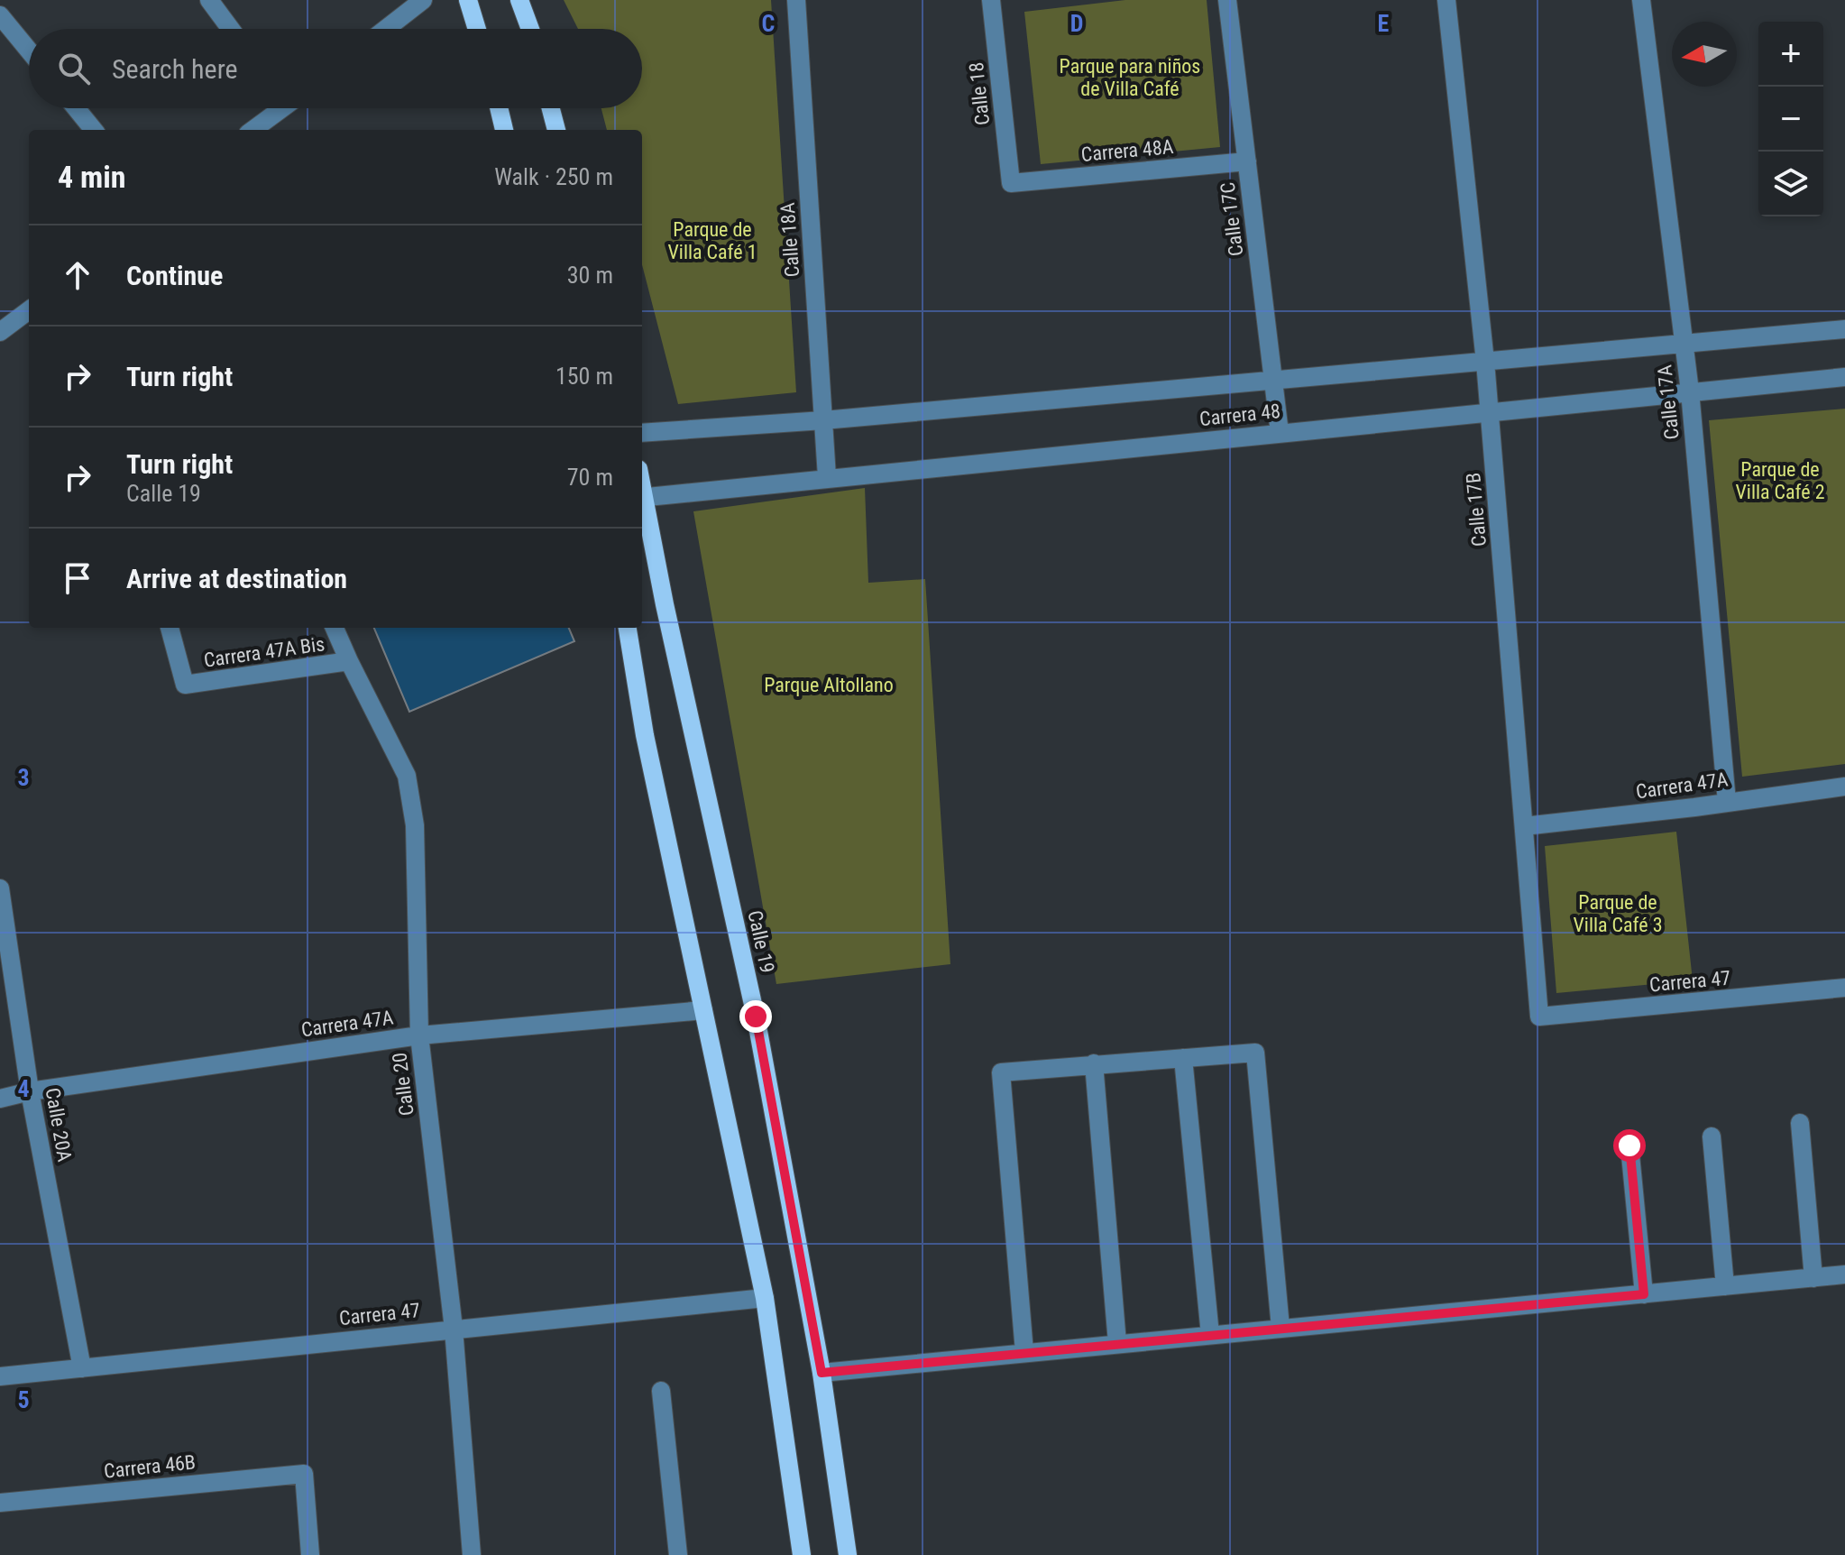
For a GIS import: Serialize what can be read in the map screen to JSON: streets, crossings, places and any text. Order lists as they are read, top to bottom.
{
  "streets": {
    "main road": ["Calle 19"],
    "street": [
      "Calle 18",
      "Carrera 48A",
      "Calle 17C",
      "Calle 18A",
      "Calle 17A",
      "Carrera 48",
      "Calle 17B",
      "Carrera 47A Bis",
      "Carrera 47A",
      "Carrera 47",
      "Calle 20",
      "Calle 20A",
      "Carrera 46B"
    ]
  },
  "crossings": [
    ["Calle 18", "Carrera 48A"],
    ["Carrera 48A", "Calle 17C"],
    ["Calle 17C", "Carrera 48"],
    ["Calle 18A", "Carrera 48"],
    ["Calle 17A", "Carrera 48"],
    ["Calle 17A", "Carrera 47A"],
    ["Carrera 48", "Calle 17B"],
    ["Calle 17B", "Carrera 47A"],
    ["Calle 17B", "Carrera 47"],
    ["Carrera 47A Bis", "Calle 20"],
    ["Carrera 47A", "Calle 20"],
    ["Carrera 47A", "Calle 20A"],
    ["Carrera 47", "Calle 20"],
    ["Carrera 47", "Calle 20A"]
  ],
  "parks": [
    "Parque para niños de Villa Café",
    "Parque de Villa Café 1",
    "Parque de Villa Café 2",
    "Parque Altollano",
    "Parque de Villa Café 3"
  ],
  "north": "left",
  "page": {
    "map_buttons": ["+", "−"],
    "search": "Search here",
    "heading": ["4 min", "Walk · 250 m"],
    "list": [
      ["Continue", "30 m"],
      ["Turn right", "150 m"],
      ["Turn right", "Calle 19", "70 m"],
      "Arrive at destination"
    ]
  },
  "grid": {
    "columns": ["C", "D", "E"],
    "rows": ["3", "4", "5"]
  }
}
